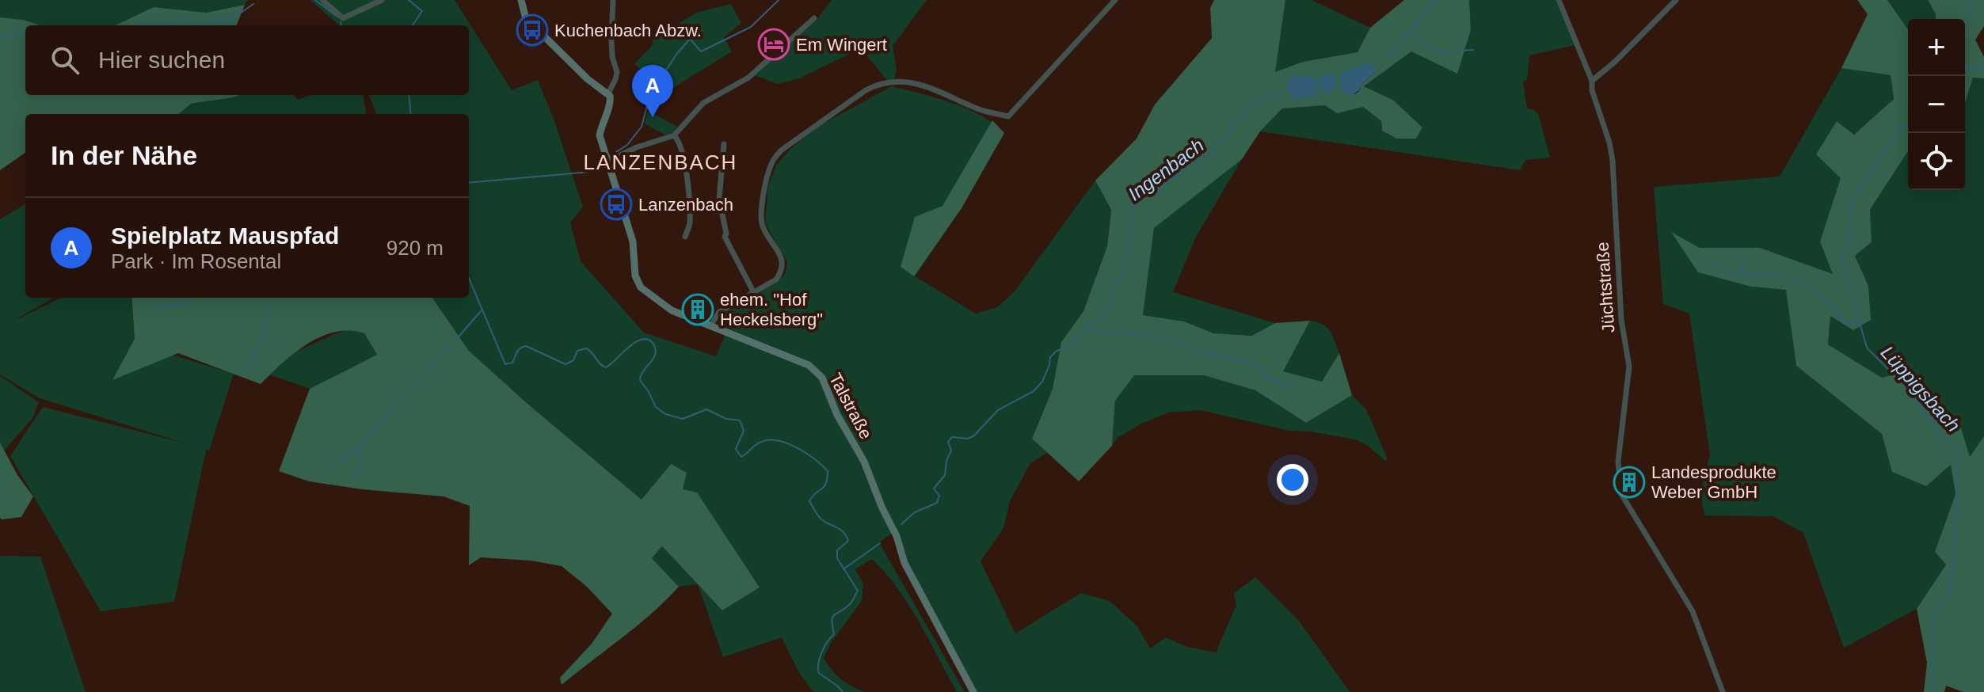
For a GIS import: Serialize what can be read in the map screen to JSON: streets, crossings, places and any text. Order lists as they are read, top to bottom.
{
  "streets": {
    "main road": ["Talstraße"],
    "street": ["Jüchtstraße"]
  },
  "districts": ["LANZENBACH"],
  "water": ["Ingenbach", "Lüppigsbach"],
  "places": {
    "bus stop": ["Kuchenbach Abzw.", "Lanzenbach"],
    "hotel": ["Em Wingert"],
    "building": ["ehem. \"Hof Heckelsberg\"", "Landesprodukte Weber GmbH"]
  },
  "page": {
    "map_buttons": ["+", "−"],
    "search": "Hier suchen",
    "pins": "A",
    "heading": "In der Nähe",
    "list": [
      {
        "mark": "A",
        "name": "Spielplatz Mauspfad",
        "note": "Park · Im Rosental",
        "value": "920 m"
      }
    ]
  }
}
